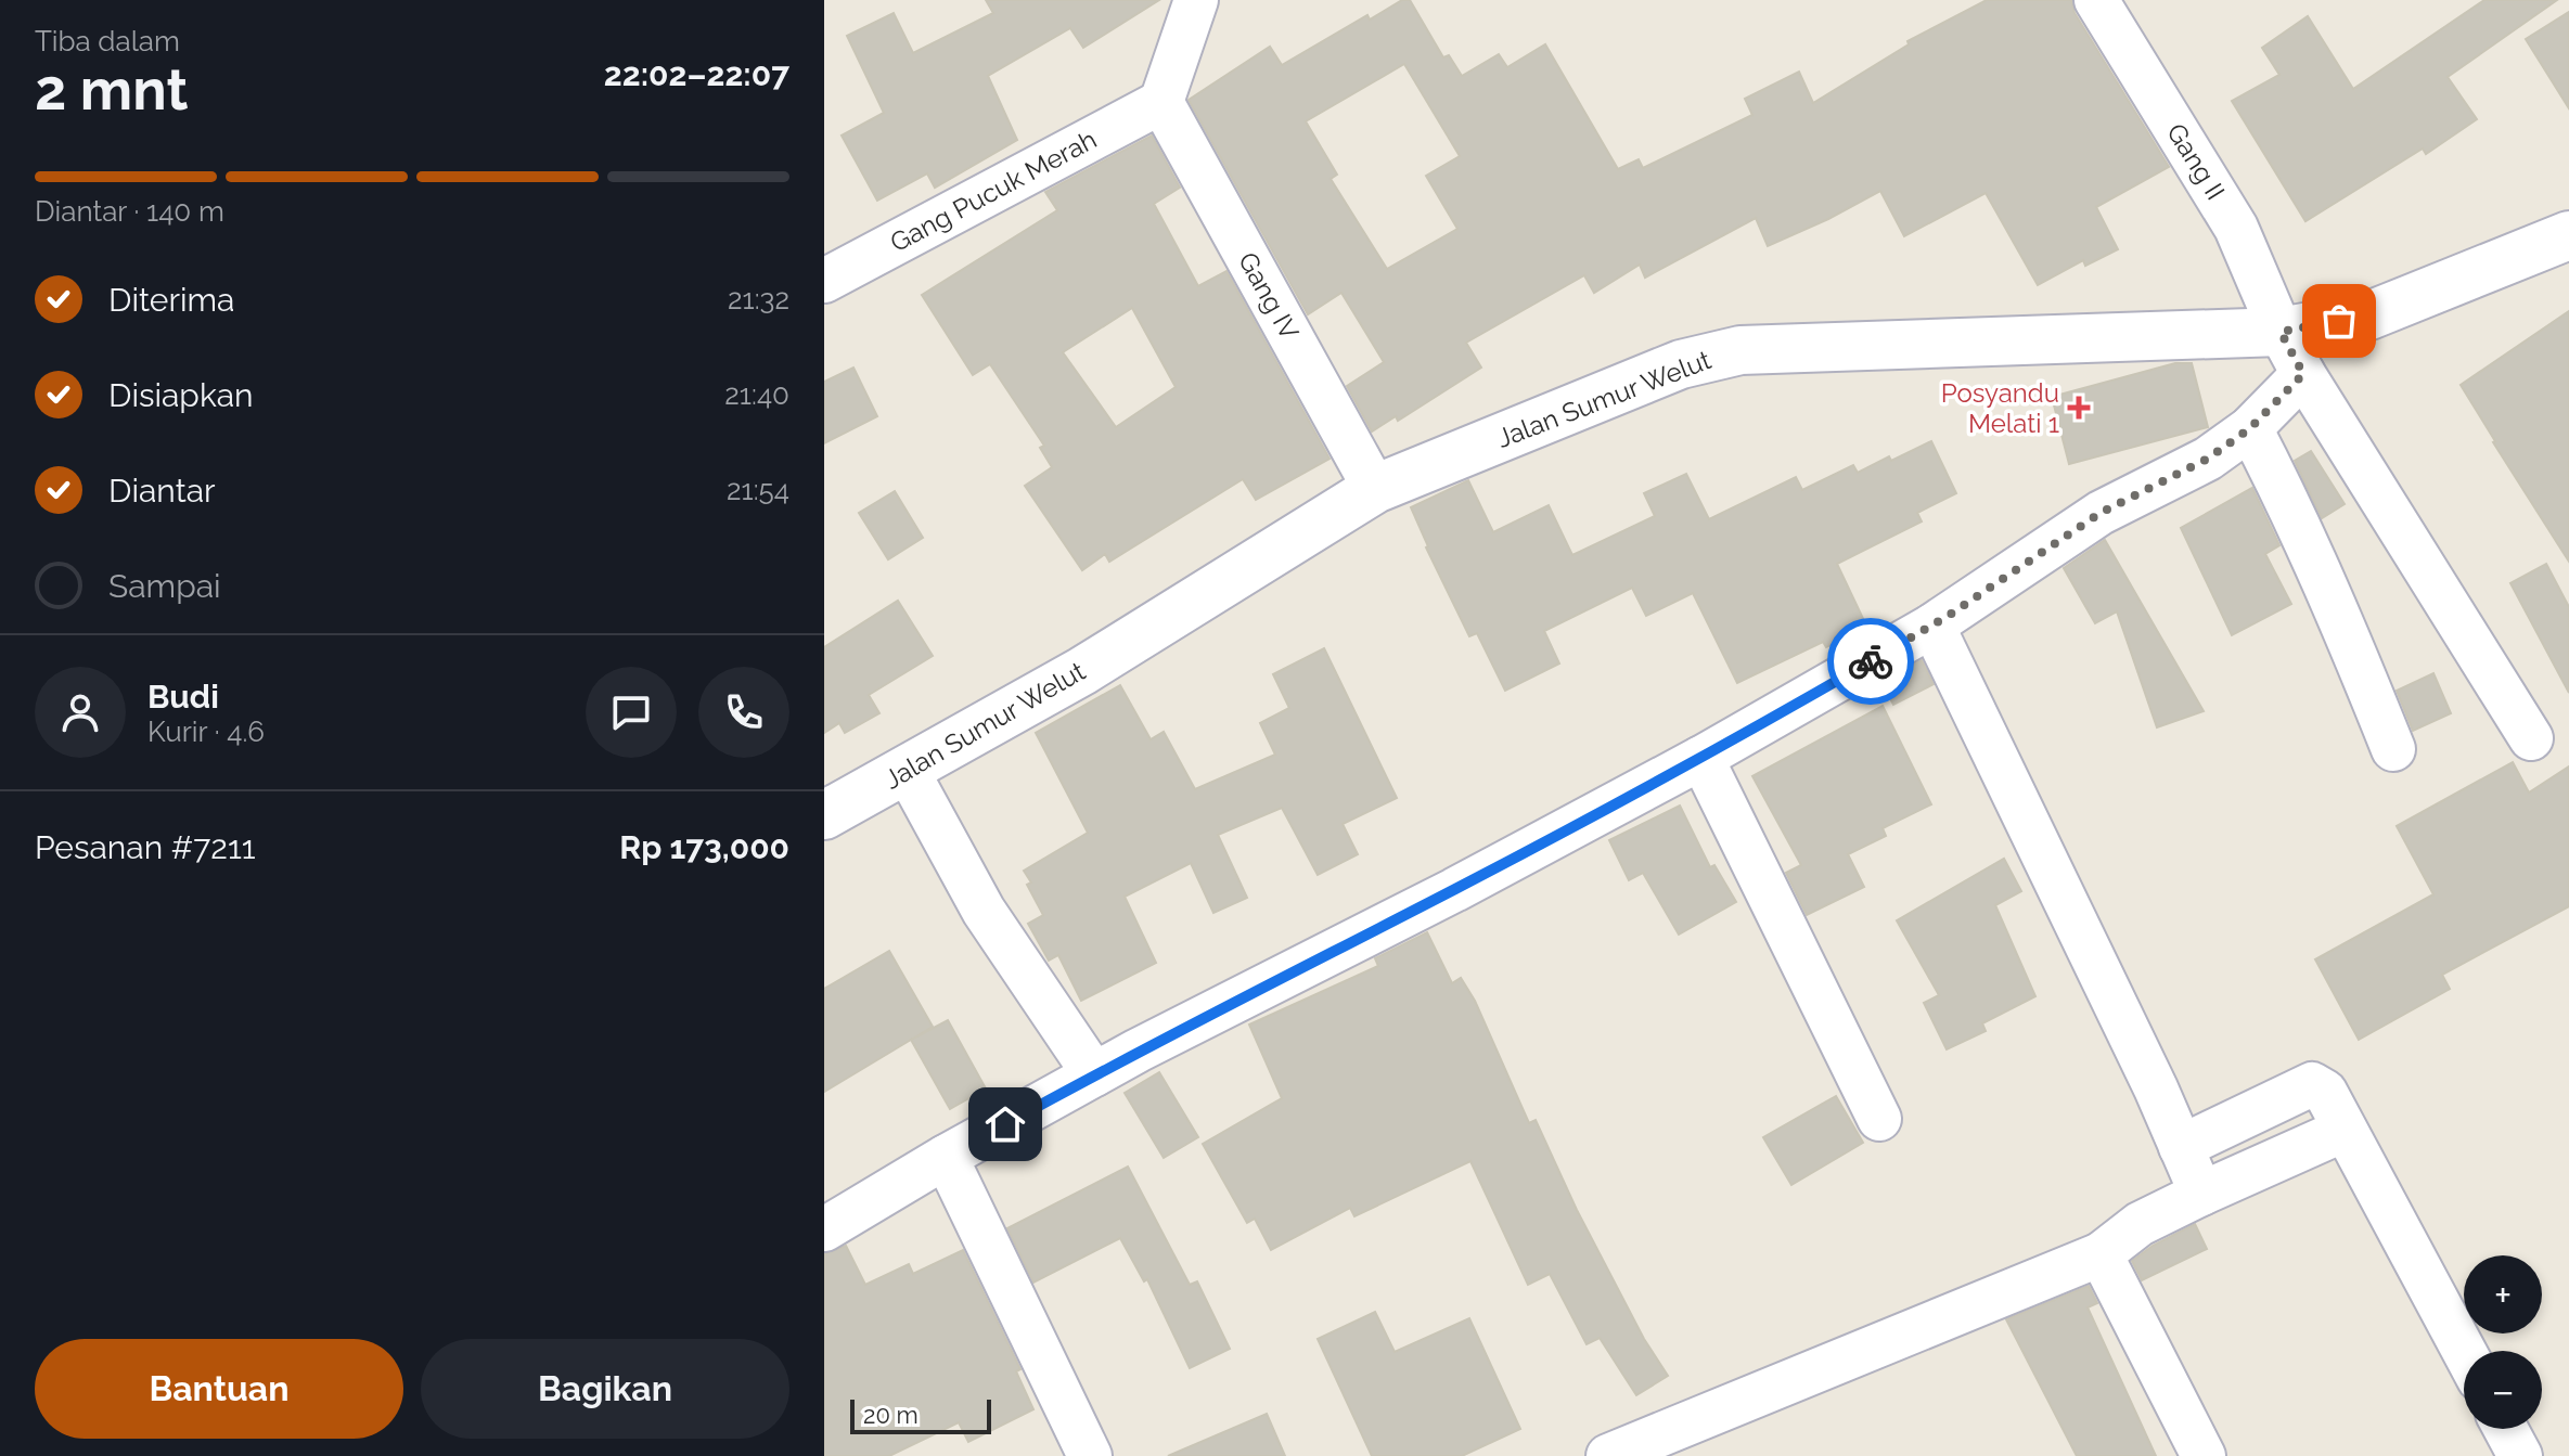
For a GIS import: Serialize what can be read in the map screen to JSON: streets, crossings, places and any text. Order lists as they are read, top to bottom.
{
  "streets": {
    "street": [
      "Gang II",
      "Gang Pucuk Merah",
      "Gang IV",
      "Jalan Sumur Welut"
    ]
  },
  "crossings": [
    ["Gang II", "Jalan Sumur Welut"],
    ["Gang Pucuk Merah", "Gang IV"],
    ["Gang IV", "Jalan Sumur Welut"]
  ],
  "places": {
    "health": ["Posyandu Melati 1"]
  },
  "scale_bar": "20 m",
  "page": {
    "heading": ["2 mnt", "Tiba dalam", "22:02–22:07"],
    "panel": [
      "Budi",
      "Kurir · 4.6",
      "Pesanan #7211",
      "Rp 173,000"
    ],
    "bar": "Diantar · 140 m",
    "list": [
      ["Diterima", "21:32"],
      ["Disiapkan", "21:40"],
      ["Diantar", "21:54"],
      "Sampai"
    ],
    "map_buttons": ["+", "−"],
    "buttons": ["Bantuan", "Bagikan"],
    "scale": "20 m"
  }
}
